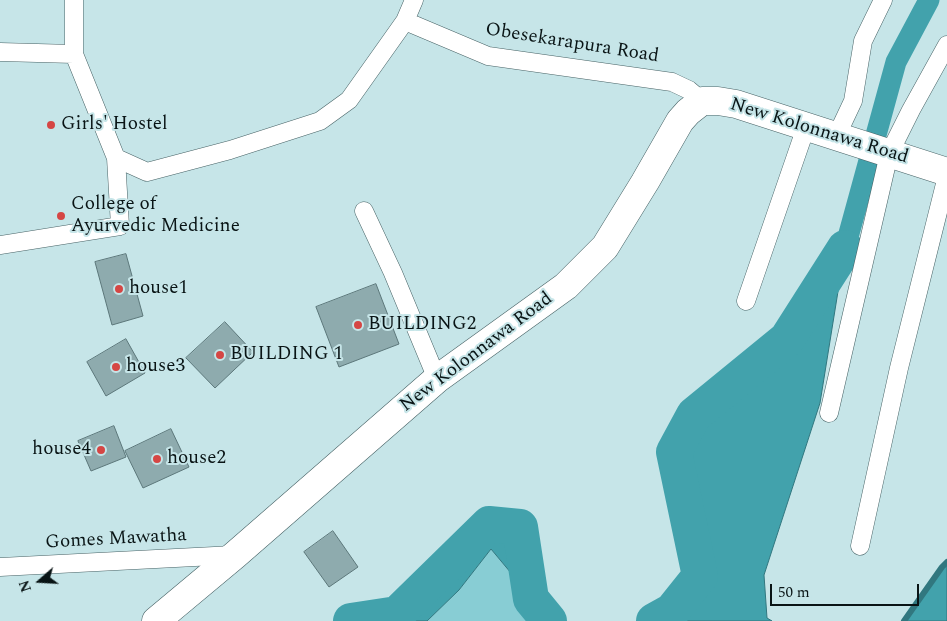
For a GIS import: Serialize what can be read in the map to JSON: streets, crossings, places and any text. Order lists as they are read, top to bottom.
{
  "streets": {
    "main road": ["New Kolonnawa Road"],
    "street": ["Obesekarapura Road", "Gomes Mawatha"]
  },
  "crossings": [
    ["Obesekarapura Road", "New Kolonnawa Road"],
    ["New Kolonnawa Road", "Gomes Mawatha"]
  ],
  "places": [
    "Girls' Hostel",
    "College of Ayurvedic Medicine",
    "house1",
    "BUILDING2",
    "BUILDING 1",
    "house3",
    "house4",
    "house2"
  ],
  "scale_bar": "50 m",
  "north": "left"
}
